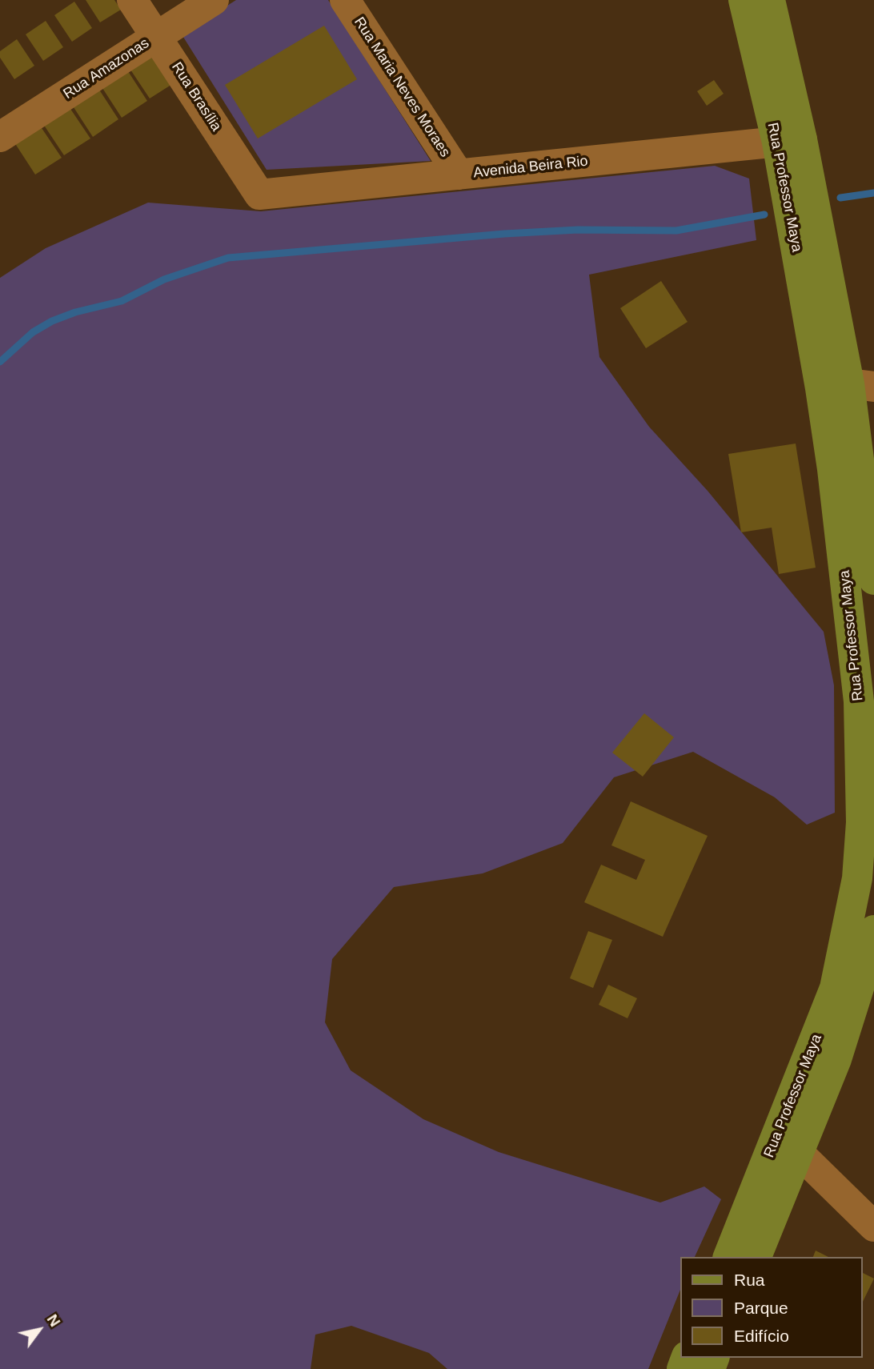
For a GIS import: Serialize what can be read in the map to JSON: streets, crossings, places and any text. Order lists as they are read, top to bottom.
{
  "streets": {
    "main road": ["Rua Professor Maya"],
    "street": [
      "Rua Amazonas",
      "Rua Maria Neves Moraes",
      "Rua Brasília",
      "Avenida Beira Rio"
    ]
  },
  "crossings": [
    ["Rua Amazonas", "Rua Brasília"],
    ["Rua Maria Neves Moraes", "Avenida Beira Rio"],
    ["Rua Brasília", "Avenida Beira Rio"],
    ["Avenida Beira Rio", "Rua Professor Maya"]
  ],
  "legend": ["Rua", "Parque", "Edifício"],
  "north": "top right"
}
